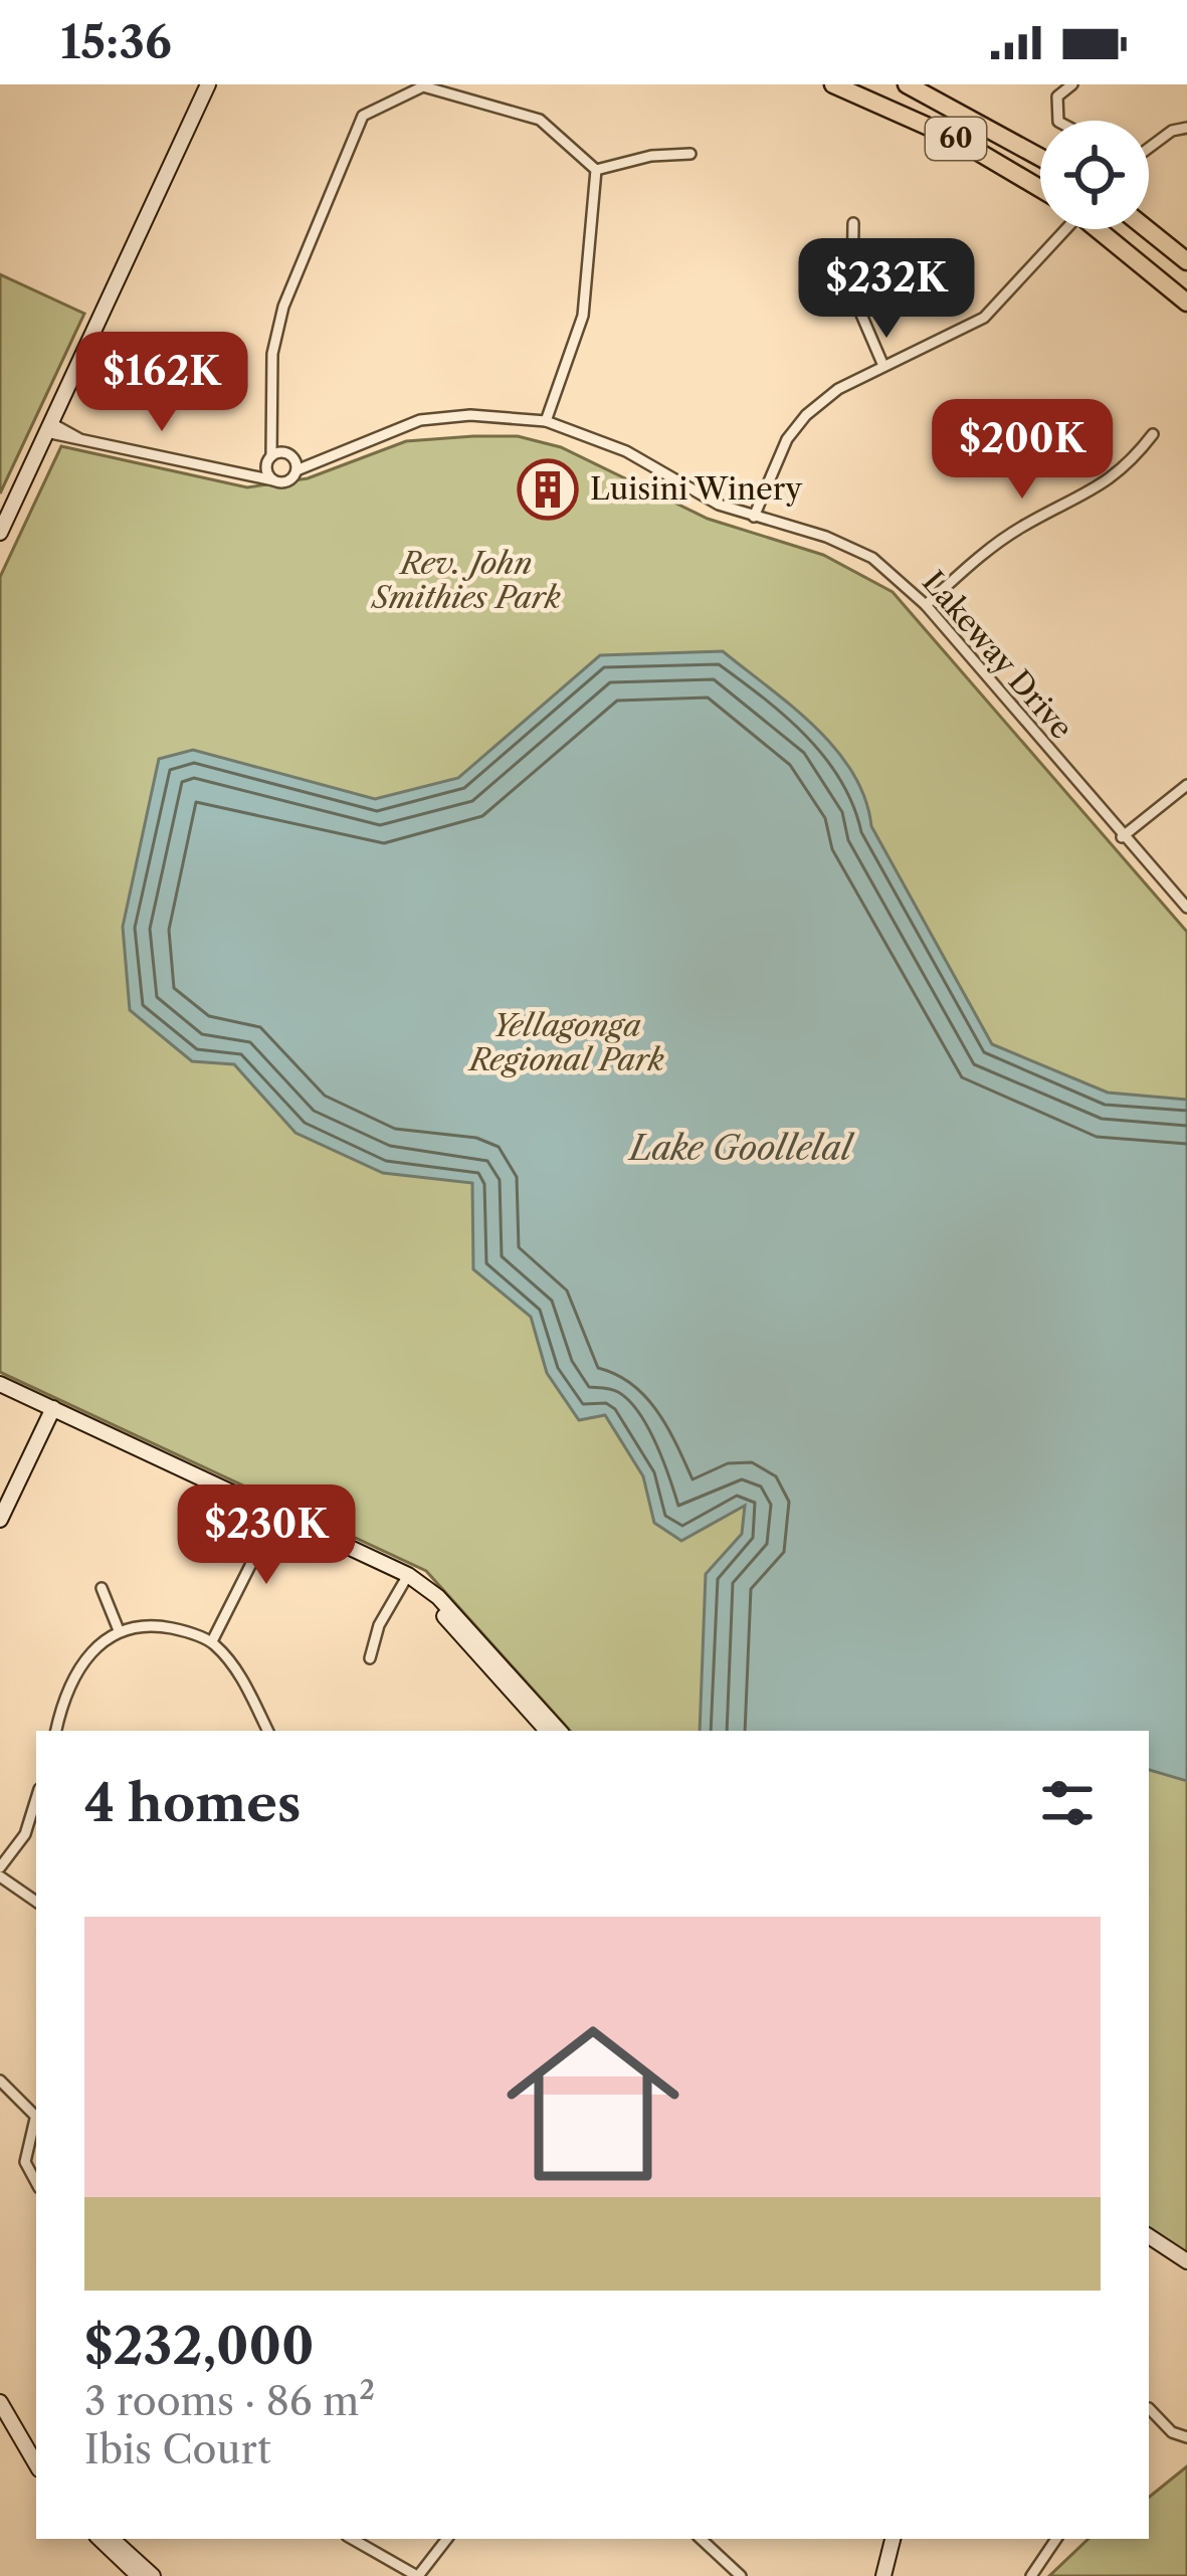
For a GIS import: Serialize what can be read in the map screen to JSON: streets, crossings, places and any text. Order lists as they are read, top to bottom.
{
  "streets": {
    "highway": ["60"],
    "street": ["Lakeway Drive"]
  },
  "water": ["Lake Goollelal"],
  "parks": ["Rev. John Smithies Park", "Yellagonga Regional Park"],
  "places": {
    "building": ["Luisini Winery"]
  },
  "page": {
    "status": "15:36",
    "price": [
      "$232K",
      "$162K",
      "$200K",
      "$230K"
    ],
    "heading": "4 homes",
    "list": [
      {
        "name": "$232,000",
        "note": "3 rooms · 86 m² · Ibis Court"
      }
    ]
  }
}
